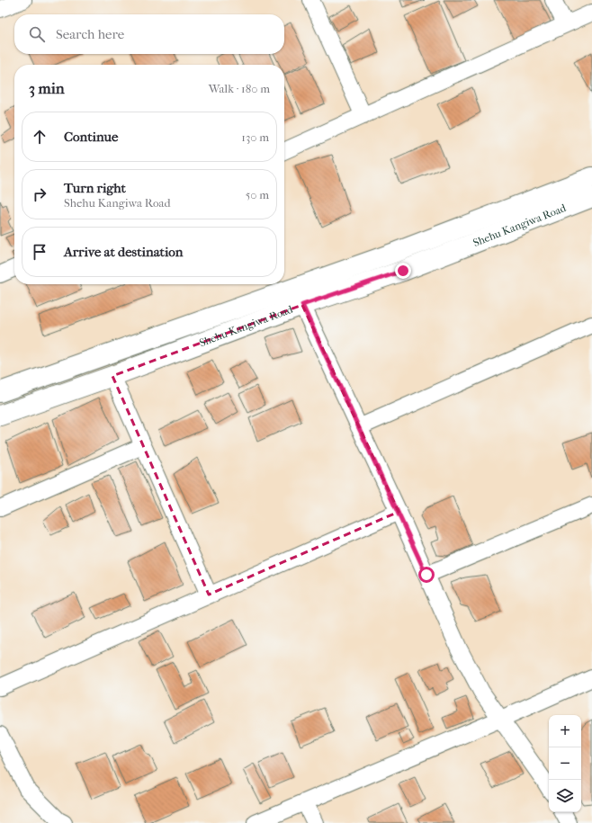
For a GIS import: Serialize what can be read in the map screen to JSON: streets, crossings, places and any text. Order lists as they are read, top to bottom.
{
  "streets": {
    "main road": ["Shehu Kangiwa Road"]
  },
  "page": {
    "search": "Search here",
    "heading": ["3 min", "Walk · 180 m"],
    "list": [
      ["Continue", "130 m"],
      ["Turn right", "Shehu Kangiwa Road", "50 m"],
      "Arrive at destination"
    ],
    "map_buttons": ["+", "−"]
  }
}
